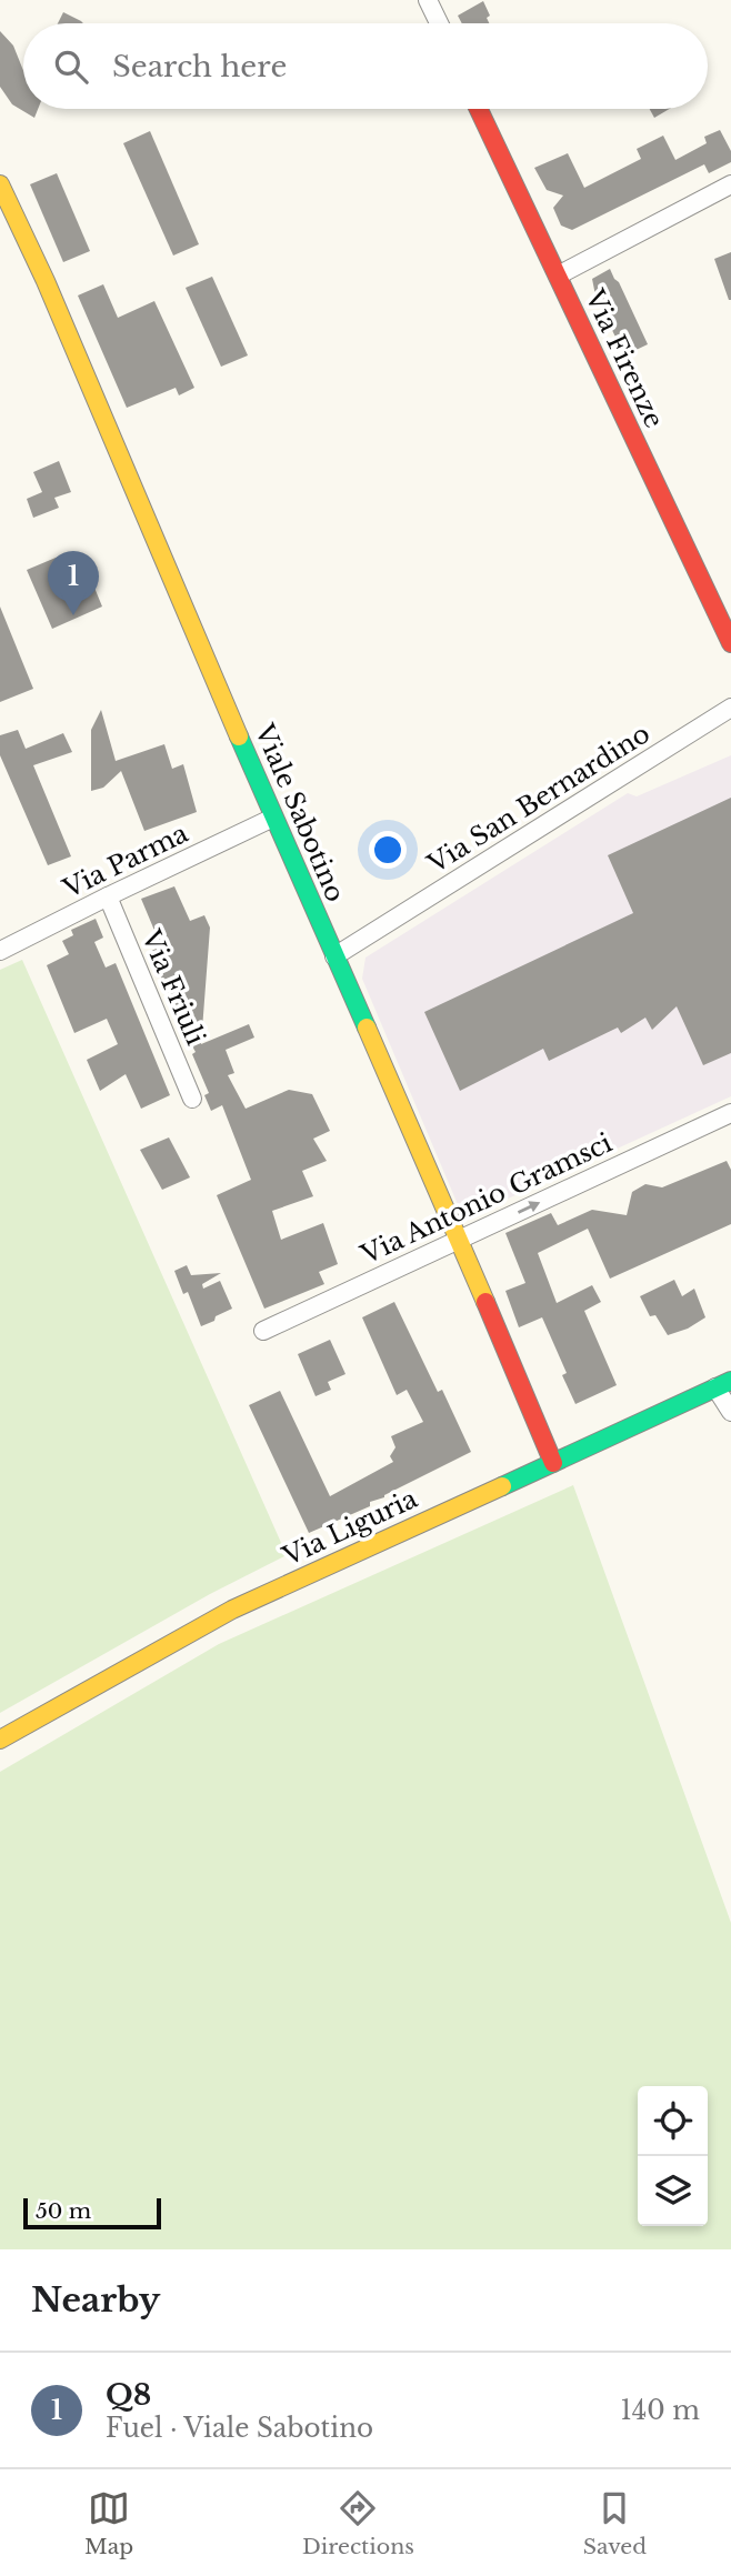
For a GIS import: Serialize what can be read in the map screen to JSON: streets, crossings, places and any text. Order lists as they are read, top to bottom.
{
  "streets": {
    "street": [
      "Via Firenze",
      "Via San Bernardino",
      "Viale Sabotino",
      "Via Parma",
      "Via Friuli",
      "Via Antonio Gramsci",
      "Via Liguria"
    ]
  },
  "crossings": [
    ["Via San Bernardino", "Viale Sabotino"],
    ["Viale Sabotino", "Via Parma"],
    ["Viale Sabotino", "Via Antonio Gramsci"],
    ["Viale Sabotino", "Via Liguria"],
    ["Via Parma", "Via Friuli"]
  ],
  "one_way": ["Via Antonio Gramsci"],
  "scale_bar": "50 m",
  "page": {
    "search": "Search here",
    "pins": "1",
    "scale": "50 m",
    "heading": "Nearby",
    "list": [
      {
        "mark": "1",
        "name": "Q8",
        "note": "Fuel · Viale Sabotino",
        "value": "140 m"
      }
    ],
    "nav": ["Map", "Directions", "Saved"]
  }
}
